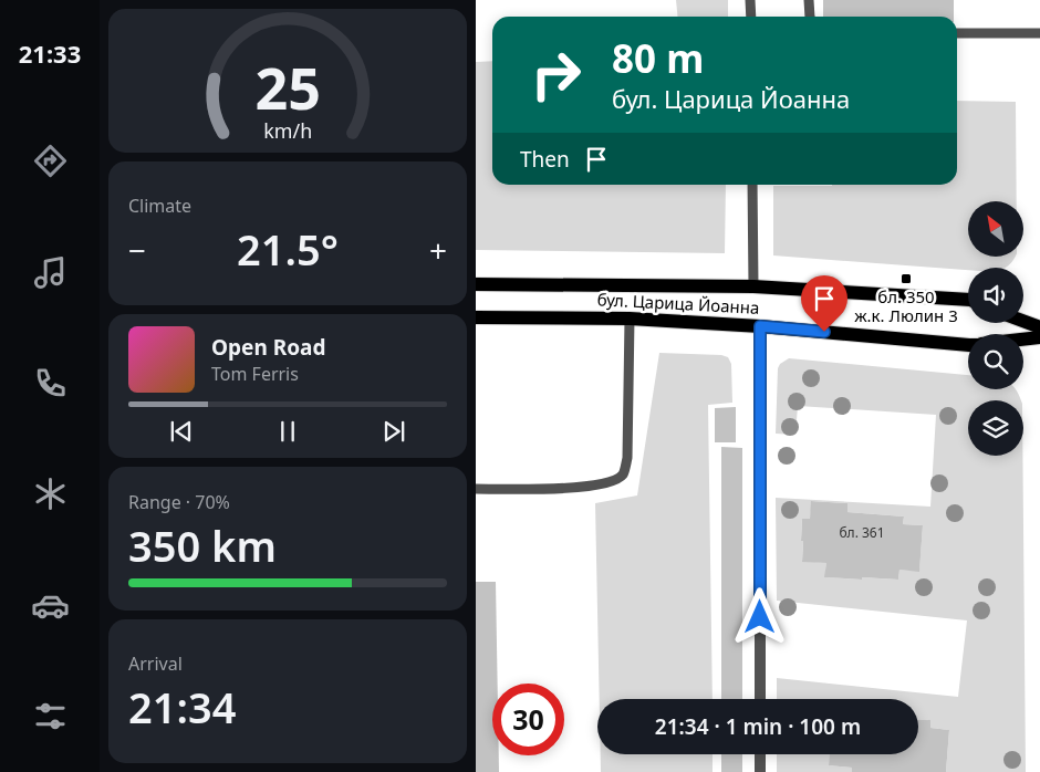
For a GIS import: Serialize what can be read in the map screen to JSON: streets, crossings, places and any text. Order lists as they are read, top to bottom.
{
  "streets": {
    "main road": ["бул. Царица Йоанна"]
  },
  "places": {
    "transit": ["бл. 350 ж.к. Люлин 3"]
  },
  "house_numbers": ["бл. 361"],
  "north": "top left",
  "page": {
    "tabs": "21:33",
    "turn": ["80 m", "бул. Царица Йоанна"],
    "then": "Then",
    "tile": [
      "Climate",
      ["Range · 70%", "350 km"],
      ["Arrival", "21:34"]
    ],
    "heat": ["−", "21.5°", "+"],
    "song": ["Open Road", "Tom Ferris"],
    "limit": "30",
    "trip": "21:34 · 1 min · 100 m",
    "gauge": ["25", "km/h"]
  }
}
